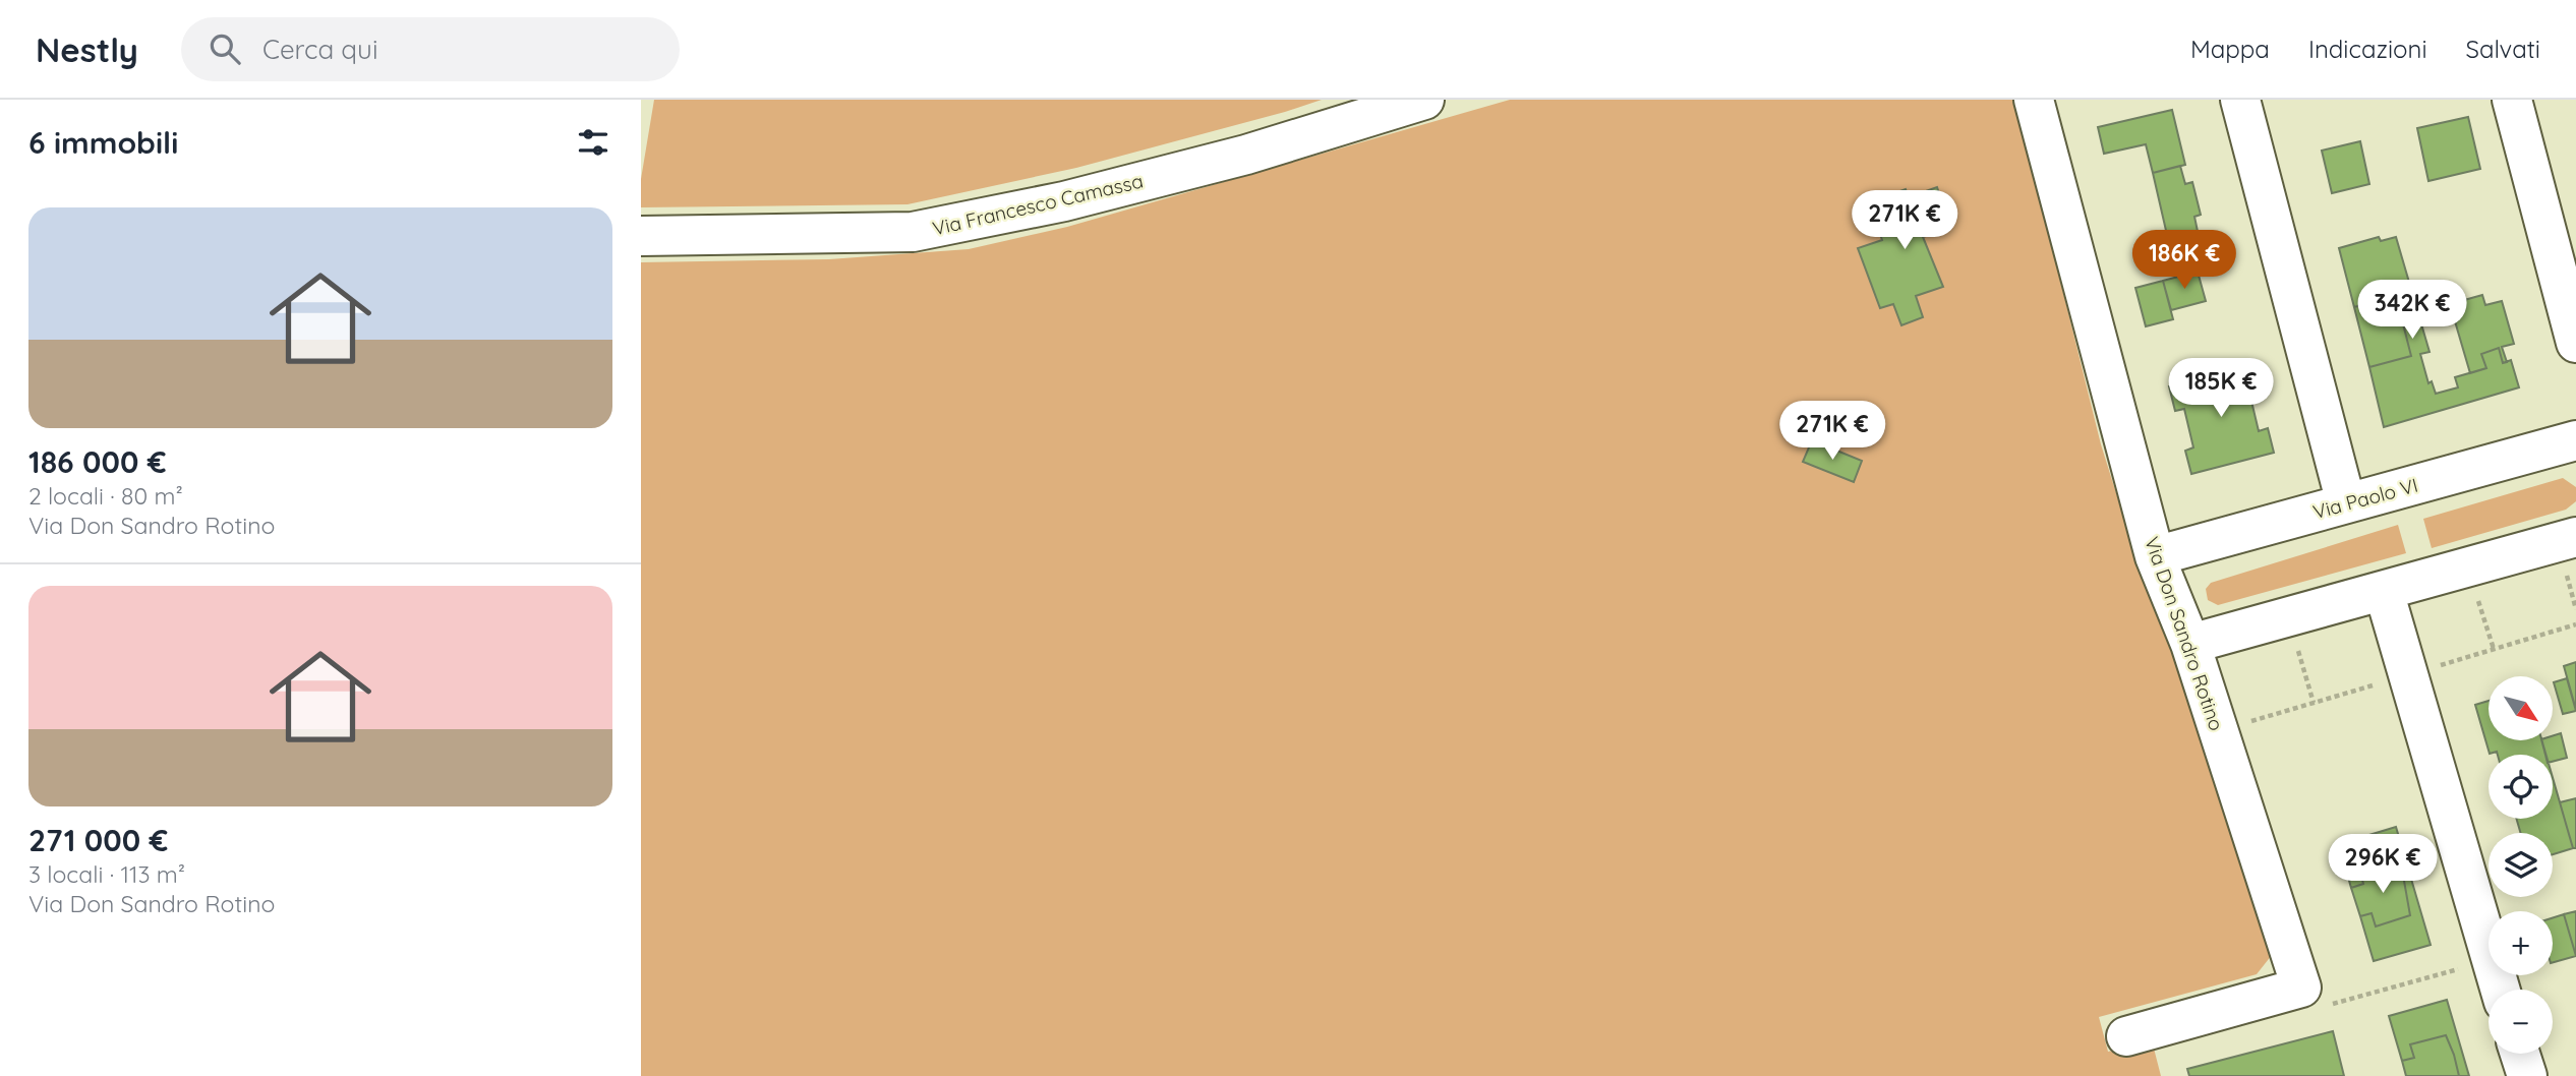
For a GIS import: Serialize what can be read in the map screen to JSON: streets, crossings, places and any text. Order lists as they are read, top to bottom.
{
  "streets": {
    "street": ["Via Francesco Camassa", "Via Paolo VI", "Via Don Sandro Rotino"]
  },
  "crossings": [
    ["Via Paolo VI", "Via Don Sandro Rotino"]
  ],
  "north": "bottom right",
  "page": {
    "header": "Nestly",
    "search": "Cerca qui",
    "nav": ["Mappa", "Indicazioni", "Salvati"],
    "heading": "6 immobili",
    "list": [
      {
        "name": "186 000 €",
        "note": "2 locali · 80 m² · Via Don Sandro Rotino"
      },
      {
        "name": "271 000 €",
        "note": "3 locali · 113 m² · Via Don Sandro Rotino"
      }
    ],
    "price": [
      "271K €",
      "186K €",
      "342K €",
      "185K €",
      "271K €",
      "296K €"
    ],
    "map_buttons": ["+", "−"]
  }
}
